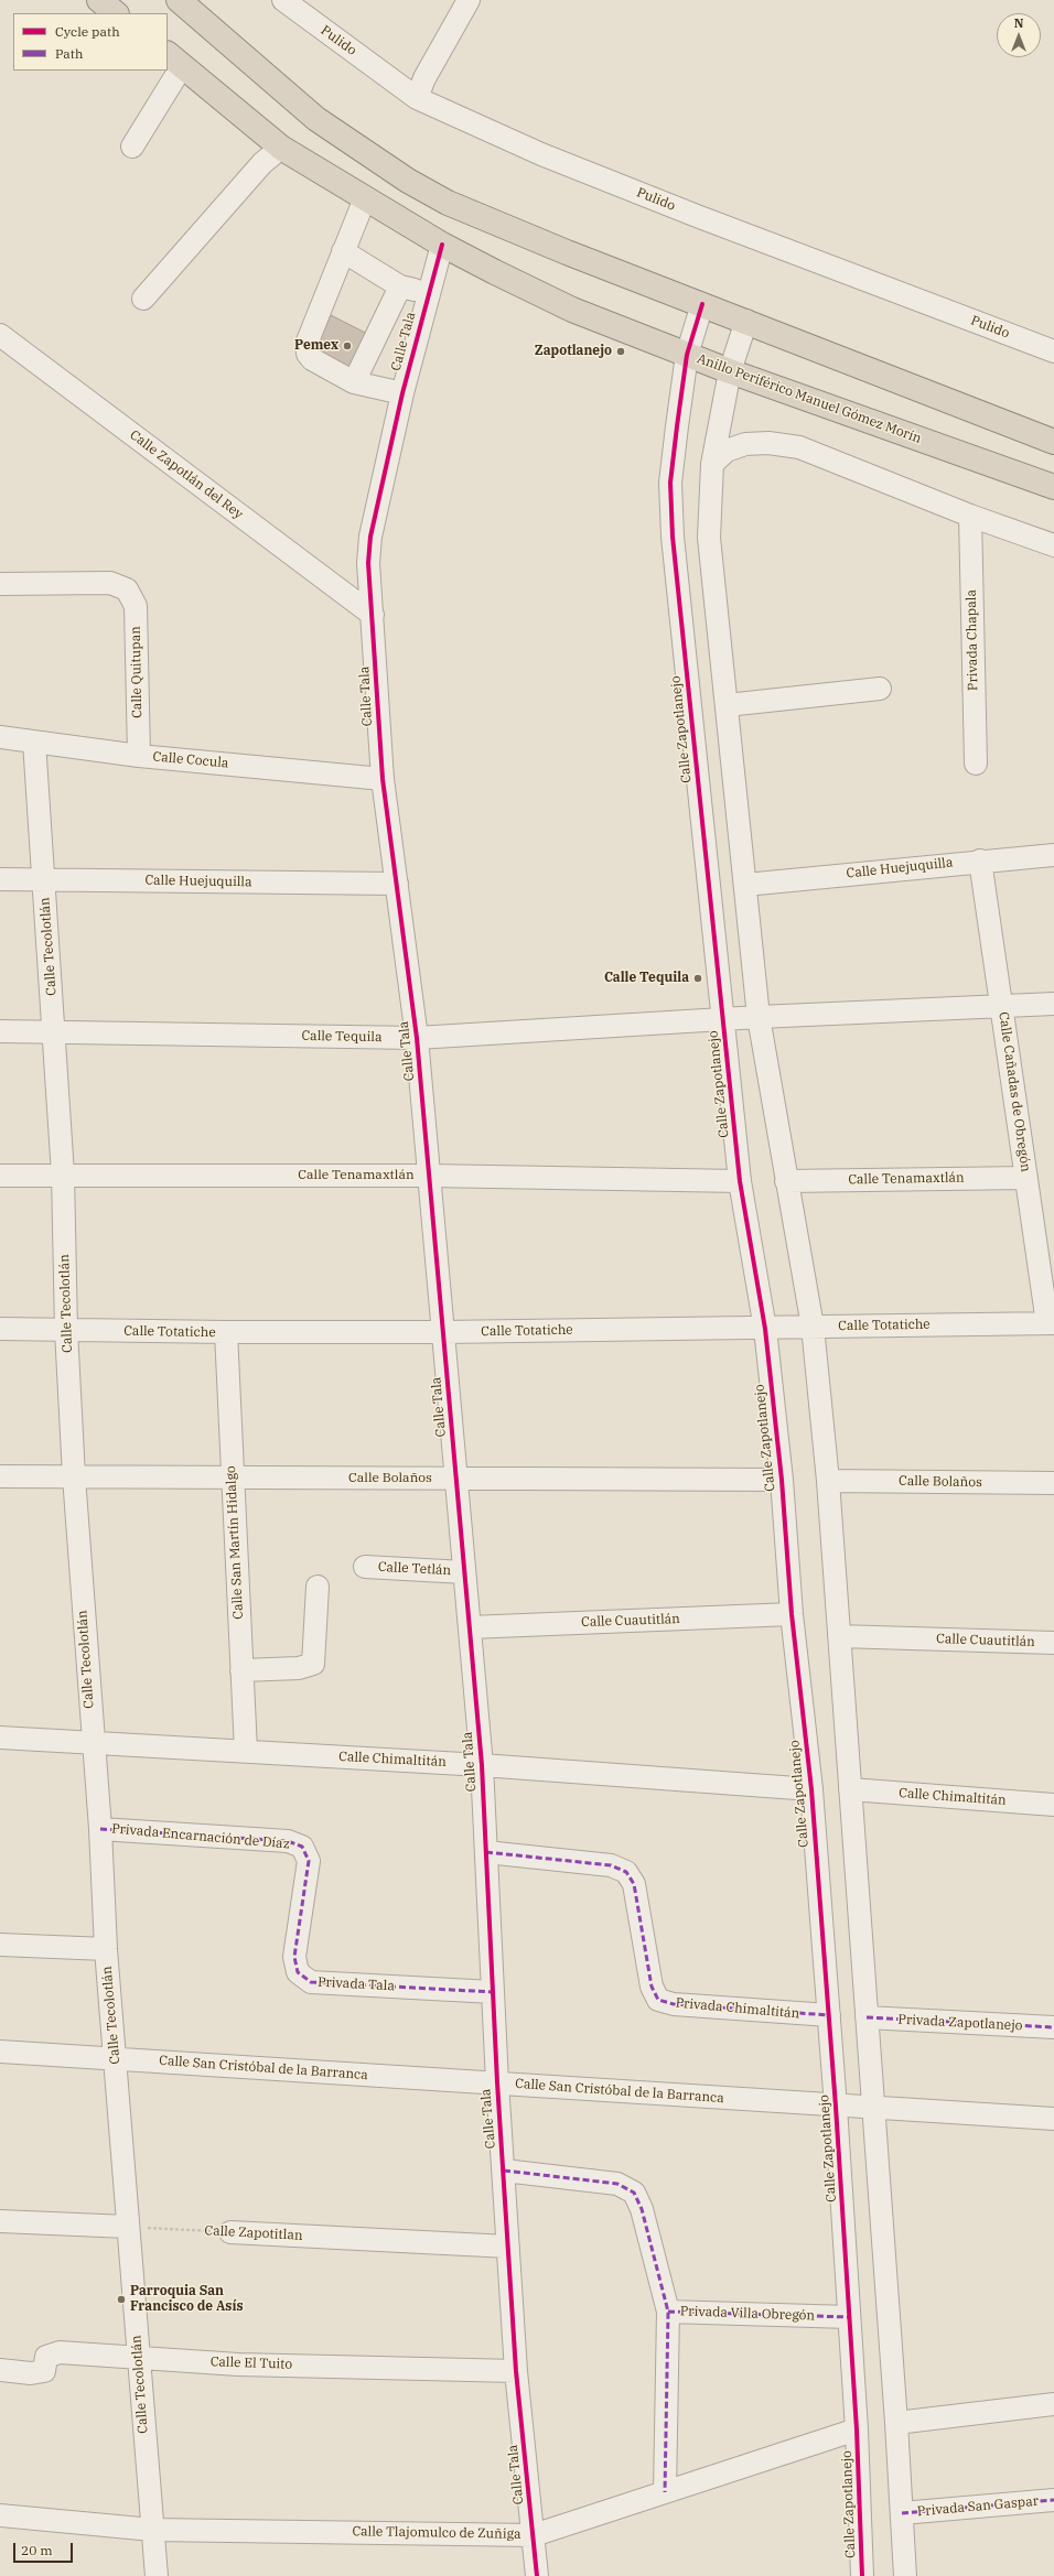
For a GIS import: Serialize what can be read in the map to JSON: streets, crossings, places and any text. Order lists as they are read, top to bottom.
{
  "streets": {
    "highway": ["Anillo Periférico Manuel Gómez Morín"],
    "street": [
      "Pulido",
      "Calle Tala",
      "Calle Zapotlán del Rey",
      "Privada Chapala",
      "Calle Quitupan",
      "Calle Zapotlanejo",
      "Calle Cocula",
      "Calle Huejuquilla",
      "Calle Tecolotlán",
      "Calle Tequila",
      "Calle Cañadas de Obregón",
      "Calle Tenamaxtlán",
      "Calle Totatiche",
      "Calle Bolaños",
      "Calle San Martín Hidalgo",
      "Calle Tetlán",
      "Calle Cuautitlán",
      "Calle Chimaltitán",
      "Privada Encarnación de Díaz",
      "Privada Tala",
      "Privada Chimaltitán",
      "Privada Zapotlanejo",
      "Calle San Cristóbal de la Barranca",
      "Calle Zapotitlan",
      "Privada Villa Obregón",
      "Calle El Tuito",
      "Privada San Gaspar",
      "Calle Tlajomulco de Zuñiga"
    ]
  },
  "crossings": [
    ["Calle Tala", "Anillo Periférico Manuel Gómez Morín"],
    ["Calle Tala", "Calle Zapotlán del Rey"],
    ["Calle Tala", "Calle Cocula"],
    ["Calle Tala", "Calle Huejuquilla"],
    ["Calle Tala", "Calle Tequila"],
    ["Calle Tala", "Calle Tenamaxtlán"],
    ["Calle Tala", "Calle Totatiche"],
    ["Calle Tala", "Calle Bolaños"],
    ["Calle Tala", "Calle Tetlán"],
    ["Calle Tala", "Calle Cuautitlán"],
    ["Calle Tala", "Calle Chimaltitán"],
    ["Calle Tala", "Privada Tala"],
    ["Calle Tala", "Privada Chimaltitán"],
    ["Calle Tala", "Calle San Cristóbal de la Barranca"],
    ["Calle Tala", "Calle Zapotitlan"],
    ["Calle Tala", "Calle El Tuito"],
    ["Calle Tala", "Calle Tlajomulco de Zuñiga"],
    ["Anillo Periférico Manuel Gómez Morín", "Calle Zapotlanejo"],
    ["Calle Quitupan", "Calle Cocula"],
    ["Calle Zapotlanejo", "Calle Tequila"],
    ["Calle Zapotlanejo", "Calle Tenamaxtlán"],
    ["Calle Zapotlanejo", "Calle Totatiche"],
    ["Calle Zapotlanejo", "Calle Bolaños"],
    ["Calle Zapotlanejo", "Calle Cuautitlán"],
    ["Calle Zapotlanejo", "Calle Chimaltitán"],
    ["Calle Zapotlanejo", "Privada Chimaltitán"],
    ["Calle Zapotlanejo", "Calle San Cristóbal de la Barranca"],
    ["Calle Zapotlanejo", "Privada Villa Obregón"],
    ["Calle Zapotlanejo", "Calle Tlajomulco de Zuñiga"],
    ["Calle Cocula", "Calle Tecolotlán"],
    ["Calle Huejuquilla", "Calle Tecolotlán"],
    ["Calle Huejuquilla", "Calle Cañadas de Obregón"],
    ["Calle Tecolotlán", "Calle Tequila"],
    ["Calle Tecolotlán", "Calle Tenamaxtlán"],
    ["Calle Tecolotlán", "Calle Totatiche"],
    ["Calle Tecolotlán", "Calle Bolaños"],
    ["Calle Tecolotlán", "Calle Chimaltitán"],
    ["Calle Tecolotlán", "Privada Encarnación de Díaz"],
    ["Calle Tecolotlán", "Calle San Cristóbal de la Barranca"],
    ["Calle Tecolotlán", "Calle Zapotitlan"],
    ["Calle Tecolotlán", "Calle El Tuito"],
    ["Calle Tecolotlán", "Calle Tlajomulco de Zuñiga"],
    ["Calle Tequila", "Calle Cañadas de Obregón"],
    ["Calle Cañadas de Obregón", "Calle Tenamaxtlán"],
    ["Calle Cañadas de Obregón", "Calle Totatiche"],
    ["Calle Totatiche", "Calle San Martín Hidalgo"],
    ["Calle Bolaños", "Calle San Martín Hidalgo"],
    ["Calle San Martín Hidalgo", "Calle Chimaltitán"],
    ["Privada Encarnación de Díaz", "Privada Tala"],
    ["Privada Villa Obregón", "Calle Tlajomulco de Zuñiga"]
  ],
  "places": [
    "Pemex",
    "Zapotlanejo",
    "Calle Tequila",
    "Parroquia San Francisco de Asís"
  ],
  "legend": ["Cycle path", "Path"],
  "scale_bar": "20 m",
  "north": "top"
}
